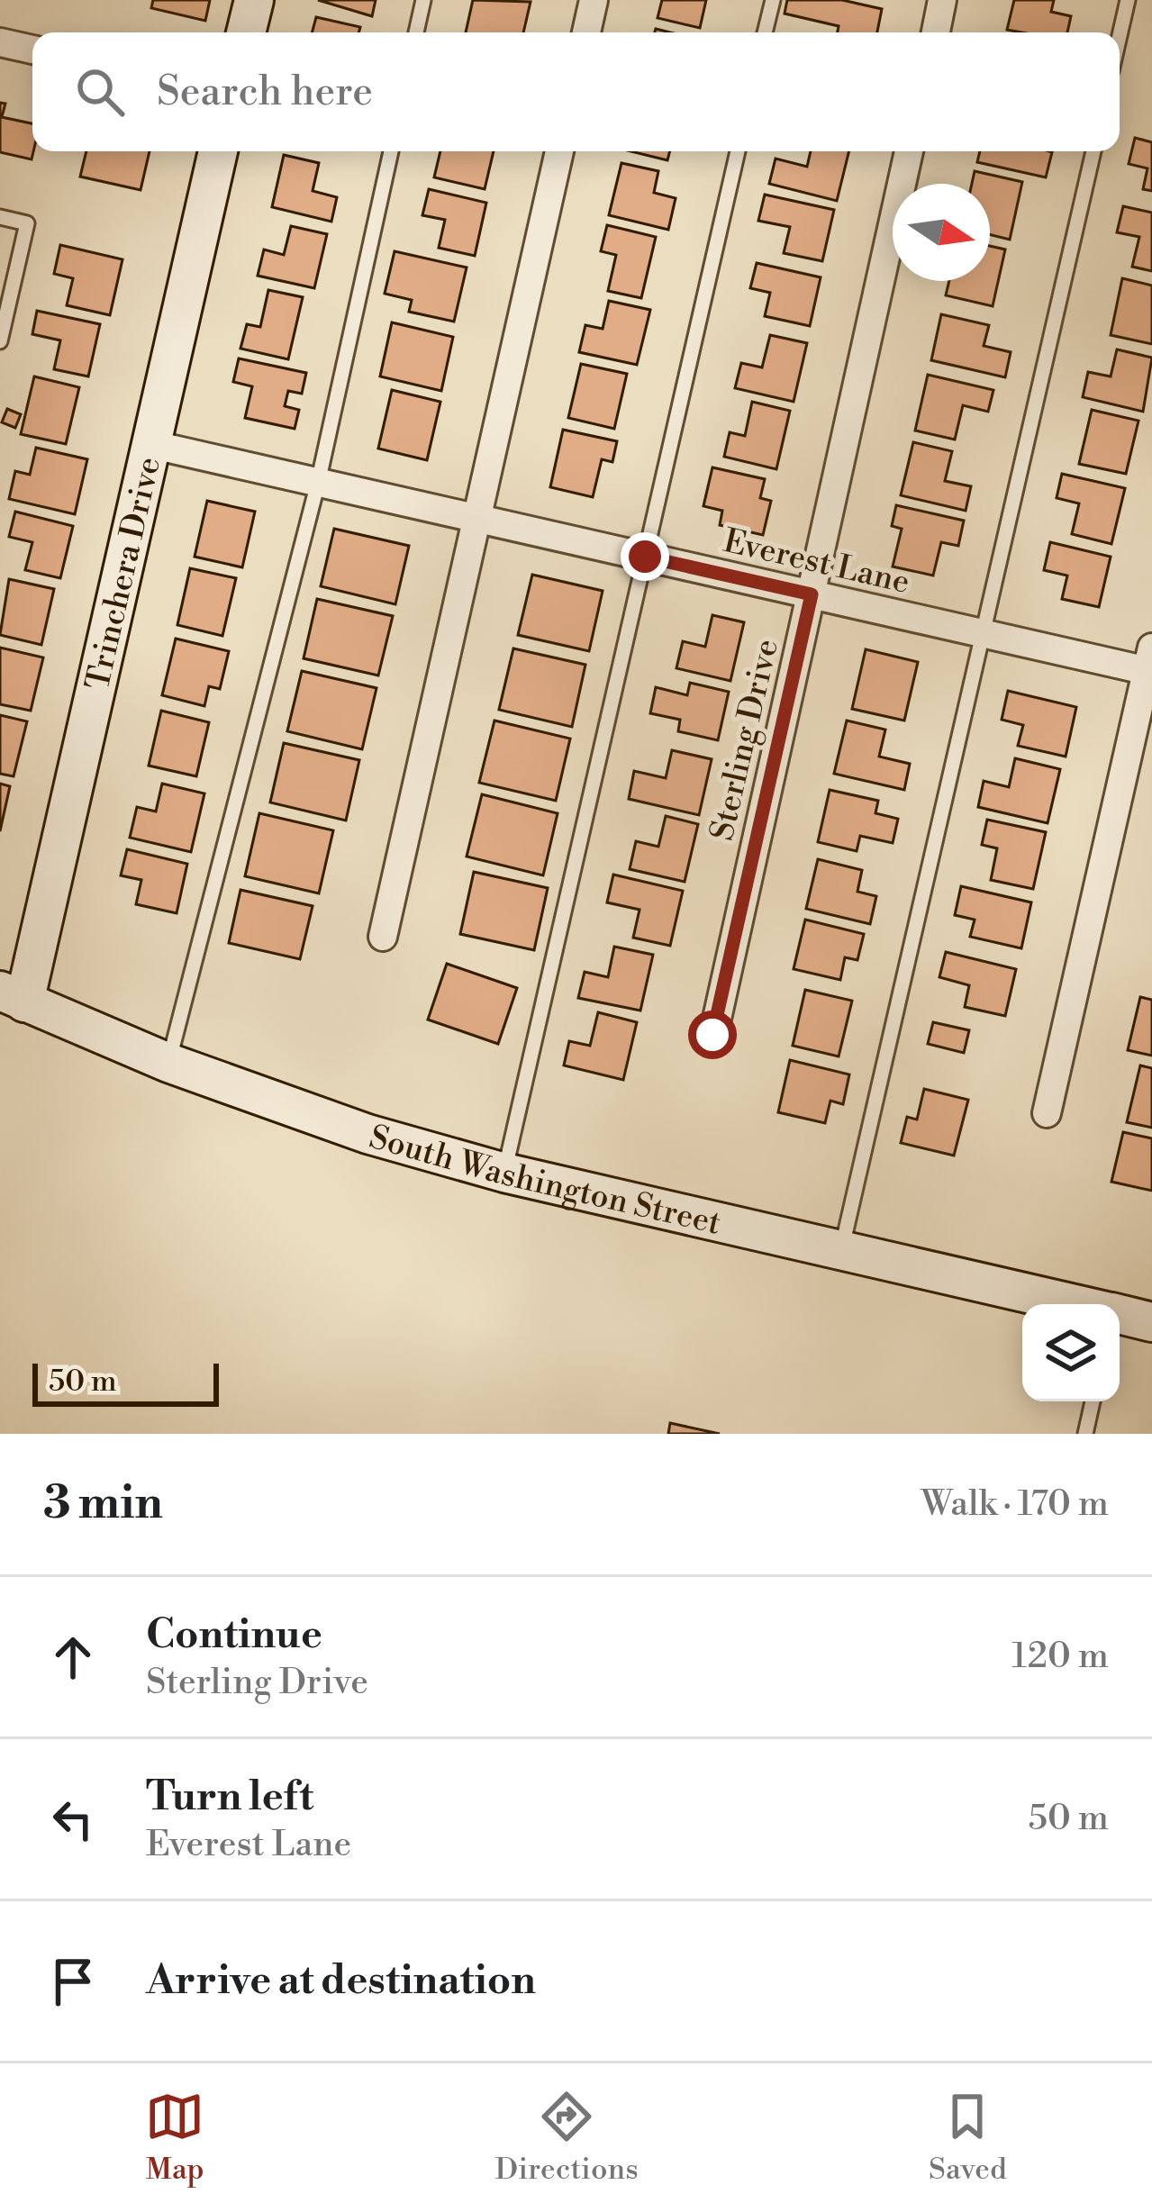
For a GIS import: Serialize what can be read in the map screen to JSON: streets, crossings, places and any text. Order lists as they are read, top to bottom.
{
  "streets": {
    "main road": ["Trinchera Drive", "South Washington Street"],
    "street": ["Everest Lane", "Sterling Drive"]
  },
  "crossings": [
    ["Everest Lane", "Trinchera Drive"],
    ["Everest Lane", "Sterling Drive"],
    ["Trinchera Drive", "South Washington Street"]
  ],
  "scale_bar": "50 m",
  "north": "right",
  "page": {
    "search": "Search here",
    "scale": "50 m",
    "heading": ["3 min", "Walk · 170 m"],
    "list": [
      ["Continue", "Sterling Drive", "120 m"],
      ["Turn left", "Everest Lane", "50 m"],
      "Arrive at destination"
    ],
    "nav": ["Map", "Directions", "Saved"]
  }
}
